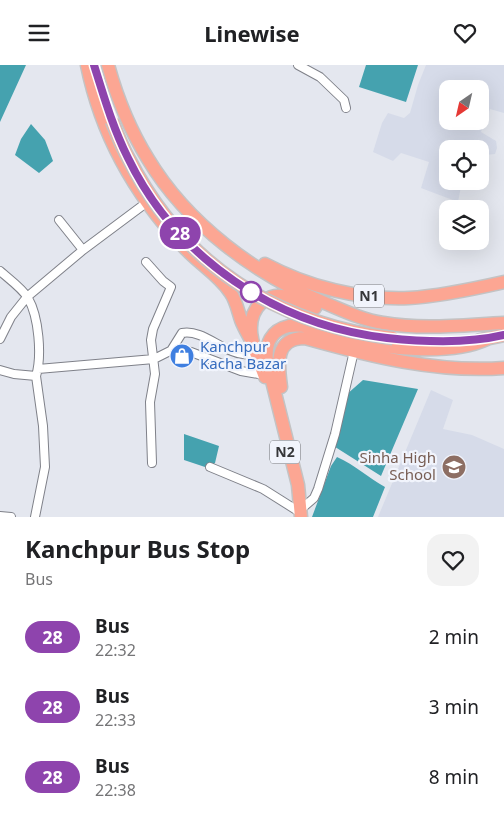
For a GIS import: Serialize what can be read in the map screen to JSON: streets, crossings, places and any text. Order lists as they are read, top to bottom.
{
  "streets": {
    "highway": ["N1", "N2"]
  },
  "crossings": [
    ["N1", "N2"]
  ],
  "places": {
    "shop": ["Kanchpur Kacha Bazar"],
    "school or university": ["Sinha High School"]
  },
  "lines": ["bus line 28"],
  "north": "bottom left",
  "page": {
    "header": "Linewise",
    "on_map": "28",
    "heading": ["Kanchpur Bus Stop", "Bus"],
    "list": [
      {
        "mark": "28",
        "name": "Bus",
        "note": "22:32",
        "value": "2 min"
      },
      {
        "mark": "28",
        "name": "Bus",
        "note": "22:33",
        "value": "3 min"
      },
      {
        "mark": "28",
        "name": "Bus",
        "note": "22:38",
        "value": "8 min"
      }
    ]
  }
}
